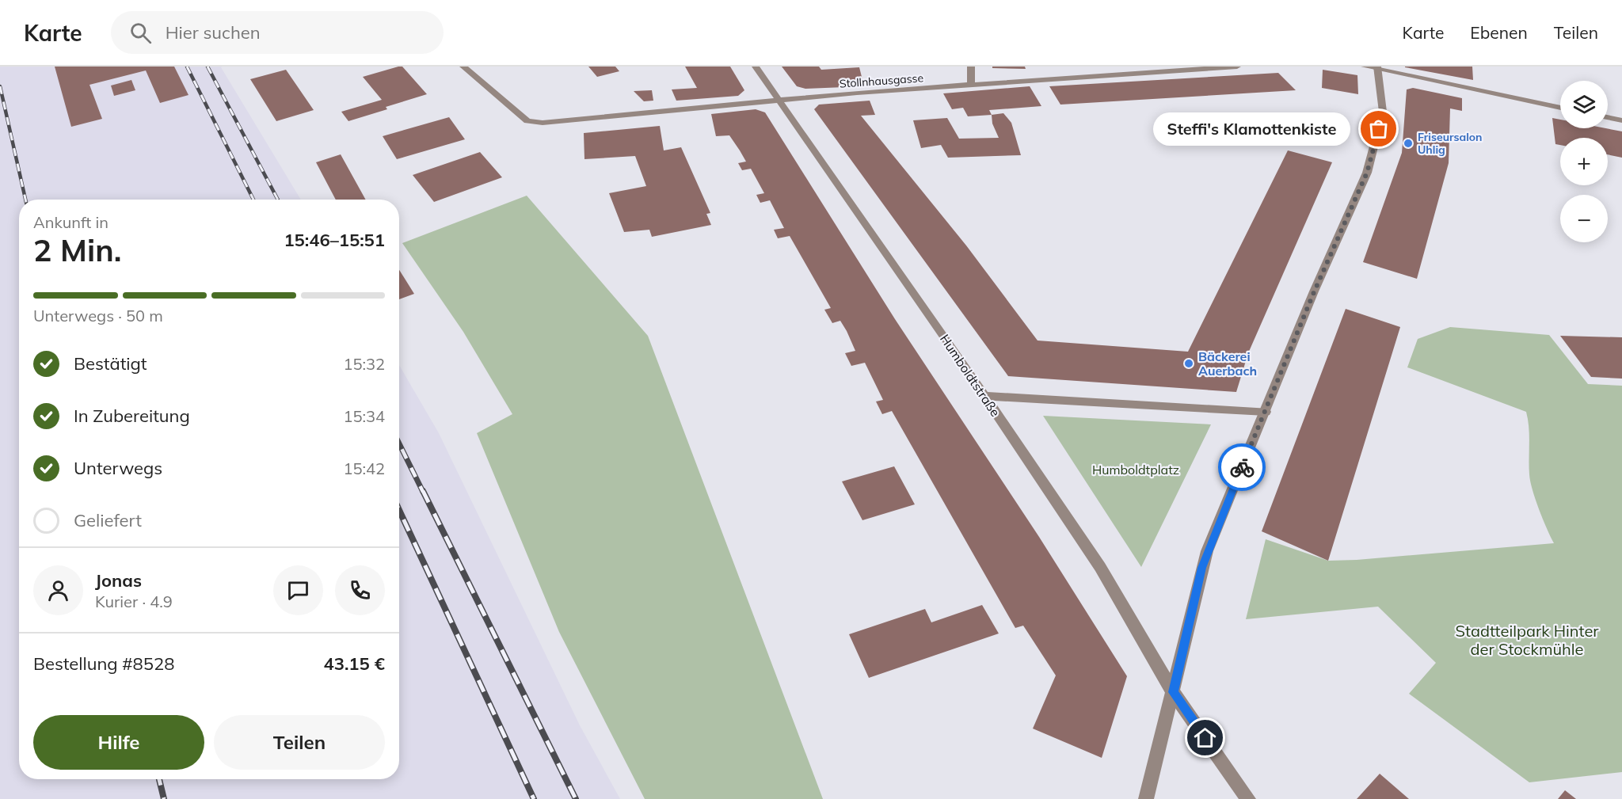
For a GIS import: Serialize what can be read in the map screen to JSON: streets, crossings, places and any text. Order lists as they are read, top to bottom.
{
  "streets": {
    "street": ["Stollnhausgasse", "Humboldtstraße"]
  },
  "crossings": [
    ["Stollnhausgasse", "Humboldtstraße"]
  ],
  "parks": ["Humboldtplatz", "Stadtteilpark Hinter der Stockmühle"],
  "places": ["Steffi's Klamottenkiste", "Friseursalon Uhlig", "Bäckerei Auerbach"],
  "page": {
    "header": "Karte",
    "search": "Hier suchen",
    "nav": ["Karte", "Ebenen", "Teilen"],
    "map_buttons": ["+", "−"],
    "bubble": "Steffi's Klamottenkiste",
    "heading": ["2 Min.", "Ankunft in", "15:46–15:51"],
    "panel": [
      "Jonas",
      "Kurier · 4.9",
      "Bestellung #8528",
      "43.15 €"
    ],
    "bar": "Unterwegs · 50 m",
    "list": [
      ["Bestätigt", "15:32"],
      ["In Zubereitung", "15:34"],
      ["Unterwegs", "15:42"],
      "Geliefert"
    ],
    "buttons": ["Hilfe", "Teilen"]
  }
}
